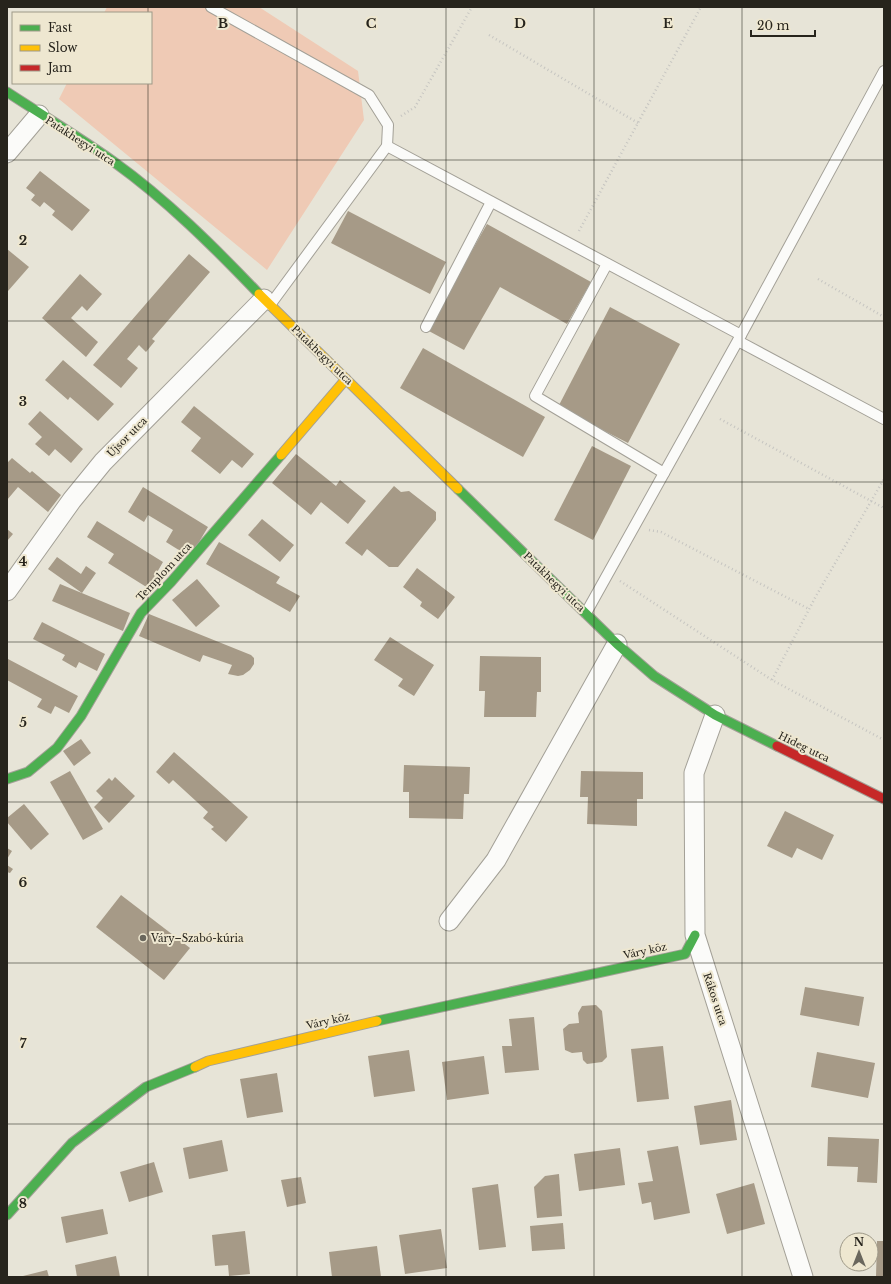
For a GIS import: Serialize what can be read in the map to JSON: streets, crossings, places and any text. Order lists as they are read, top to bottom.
{
  "streets": {
    "street": [
      "Patakhegyi utca",
      "Újsor utca",
      "Templom utca",
      "Hideg utca",
      "Váry köz",
      "Rákos utca"
    ]
  },
  "crossings": [
    ["Patakhegyi utca", "Újsor utca"],
    ["Patakhegyi utca", "Templom utca"],
    ["Patakhegyi utca", "Hideg utca"],
    ["Patakhegyi utca", "Rákos utca"],
    ["Hideg utca", "Rákos utca"],
    ["Váry köz", "Rákos utca"]
  ],
  "places": ["Váry–Szabó-kúria"],
  "legend": ["Fast", "Slow", "Jam"],
  "scale_bar": "20 m",
  "north": "top",
  "grid": {
    "columns": [
      "B",
      "C",
      "D",
      "E"
    ],
    "rows": [
      "2",
      "3",
      "4",
      "5",
      "6",
      "7",
      "8"
    ]
  }
}
